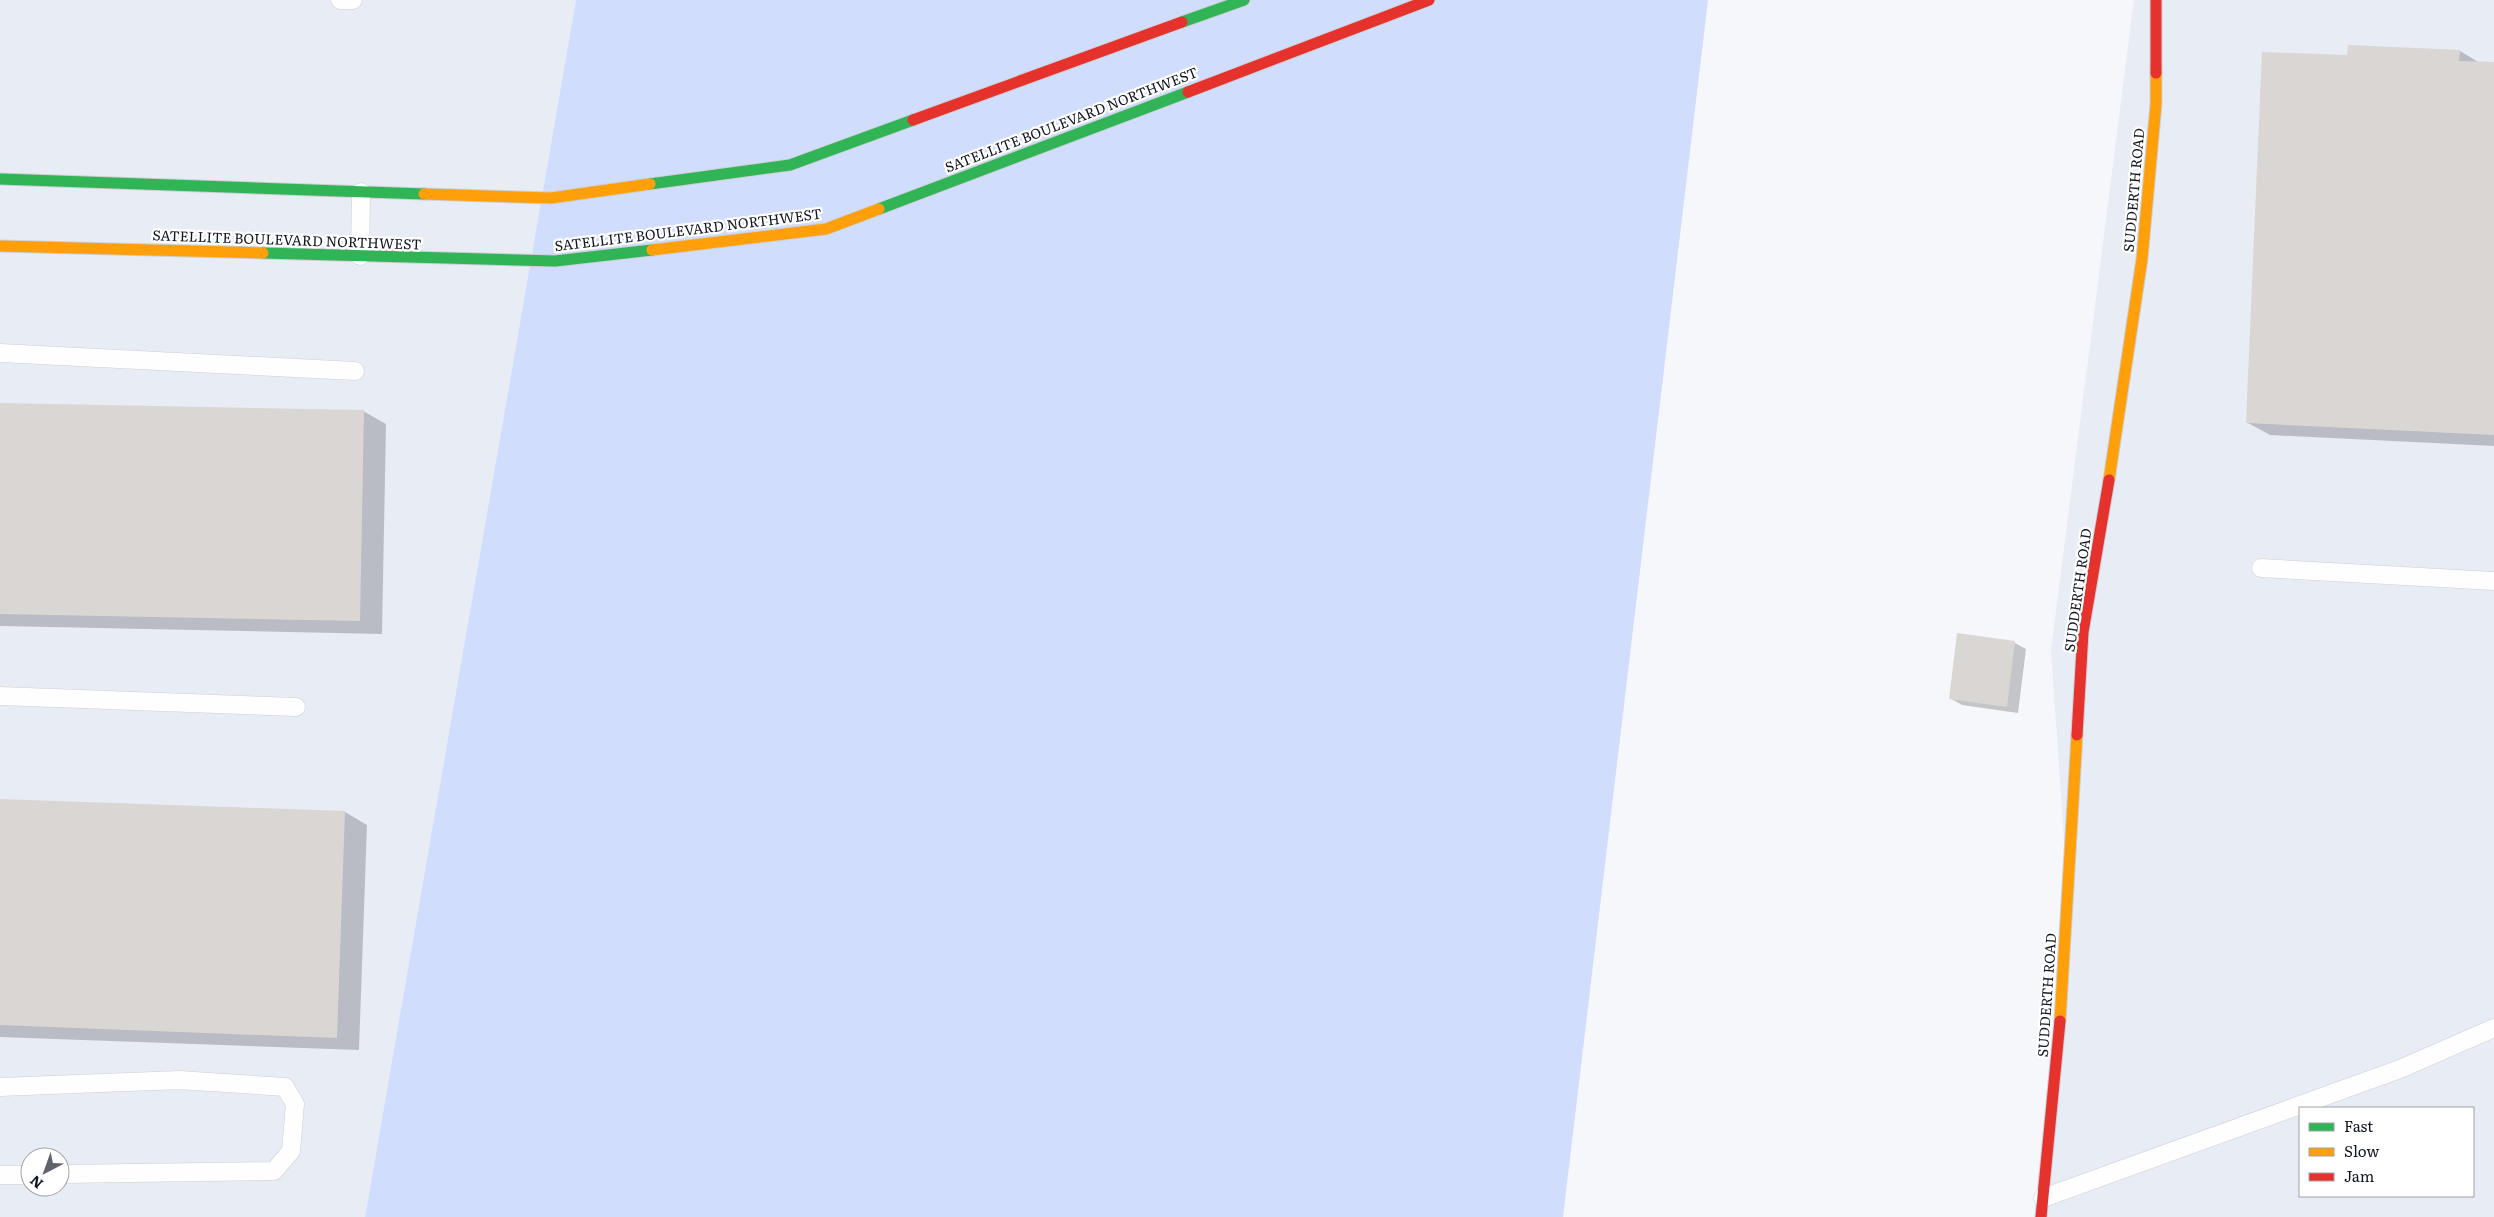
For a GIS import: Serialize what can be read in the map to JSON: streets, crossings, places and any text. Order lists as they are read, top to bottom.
{
  "streets": {
    "main road": ["SATELLITE BOULEVARD NORTHWEST", "SUDDERTH ROAD"]
  },
  "legend": ["Fast", "Slow", "Jam"],
  "north": "bottom left"
}
